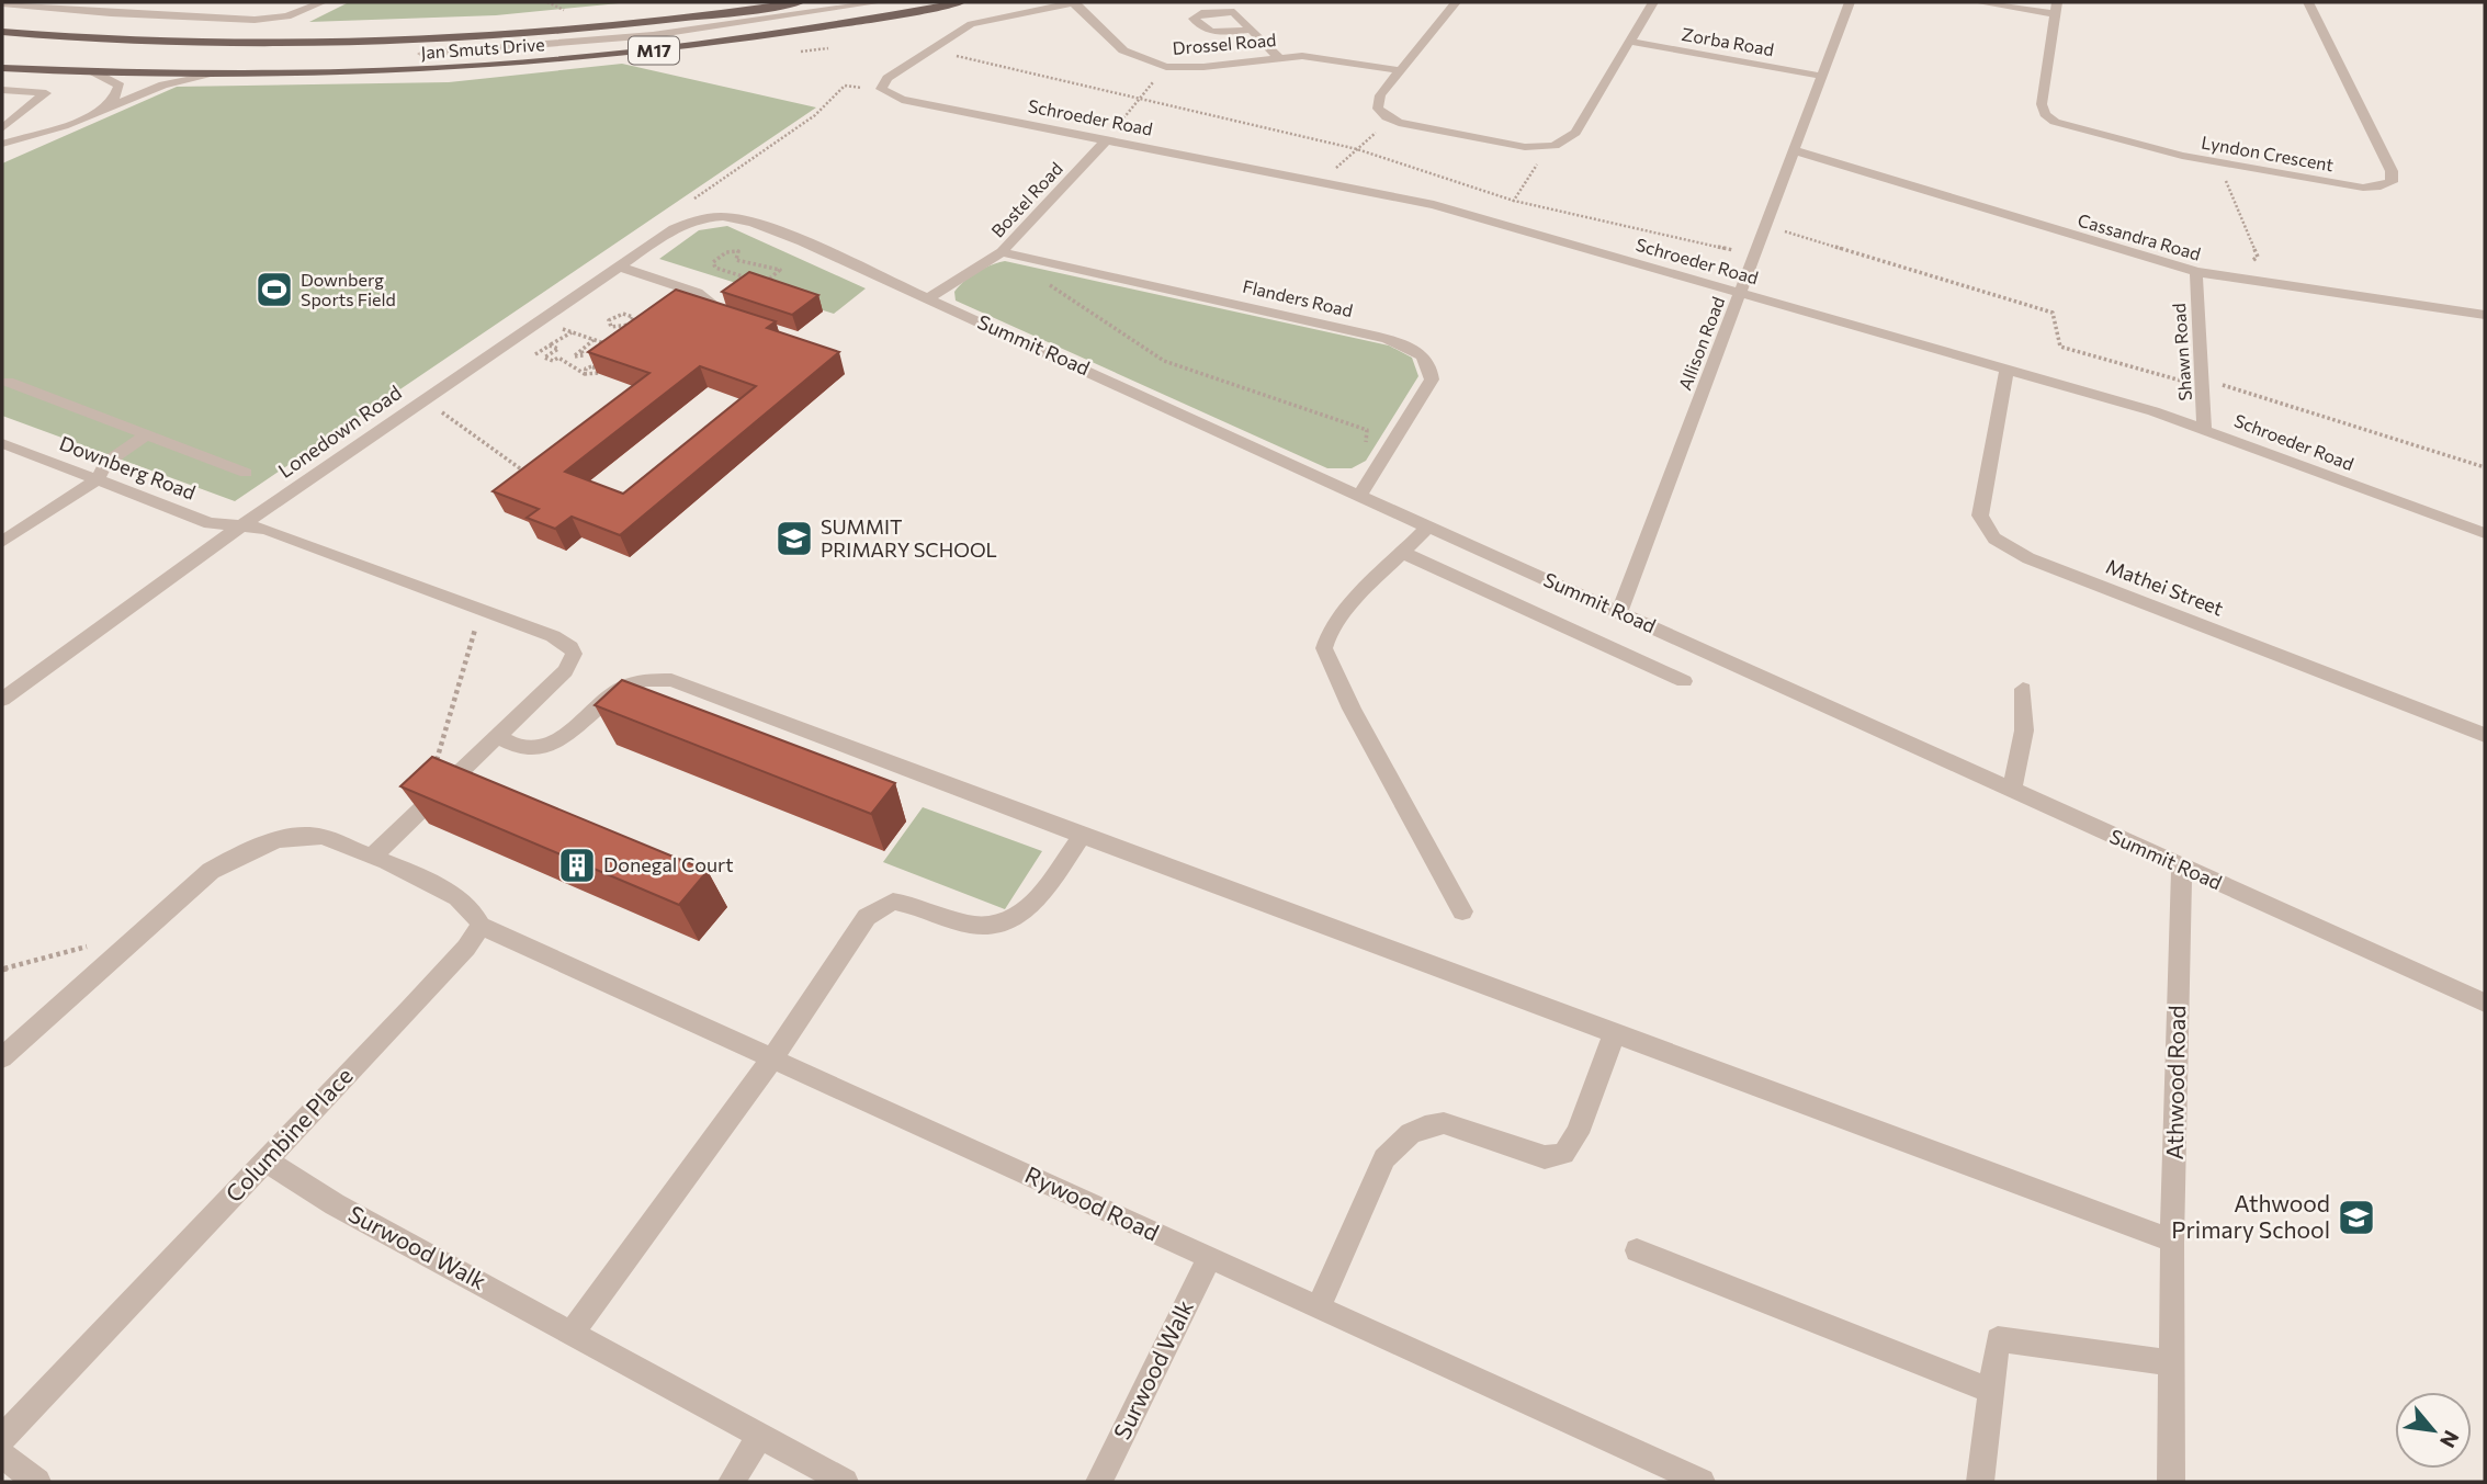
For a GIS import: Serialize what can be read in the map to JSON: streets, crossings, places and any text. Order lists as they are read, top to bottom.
{
  "streets": {
    "main road": ["Jan Smuts Drive", "M17"],
    "street": [
      "Zorba Road",
      "Drossel Road",
      "Schroeder Road",
      "Lyndon Crescent",
      "Bostel Road",
      "Cassandra Road",
      "Flanders Road",
      "Allison Road",
      "Summit Road",
      "Shawn Road",
      "Lonedown Road",
      "Downberg Road",
      "Mathei Street",
      "Athwood Road",
      "Columbine Place",
      "Rywood Road",
      "Surwood Walk"
    ]
  },
  "crossings": [
    ["Zorba Road", "Allison Road"],
    ["Schroeder Road", "Bostel Road"],
    ["Schroeder Road", "Allison Road"],
    ["Schroeder Road", "Shawn Road"],
    ["Schroeder Road", "Mathei Street"],
    ["Bostel Road", "Flanders Road"],
    ["Bostel Road", "Summit Road"],
    ["Cassandra Road", "Allison Road"],
    ["Cassandra Road", "Shawn Road"],
    ["Flanders Road", "Summit Road"],
    ["Allison Road", "Summit Road"],
    ["Summit Road", "Lonedown Road"],
    ["Summit Road", "Athwood Road"],
    ["Lonedown Road", "Downberg Road"],
    ["Columbine Place", "Rywood Road"],
    ["Columbine Place", "Surwood Walk"],
    ["Rywood Road", "Surwood Walk"]
  ],
  "places": {
    "sports": ["Downberg Sports Field"],
    "school or university": ["SUMMIT PRIMARY SCHOOL", "Athwood Primary School"],
    "building": ["Donegal Court"]
  },
  "north": "bottom right"
}
